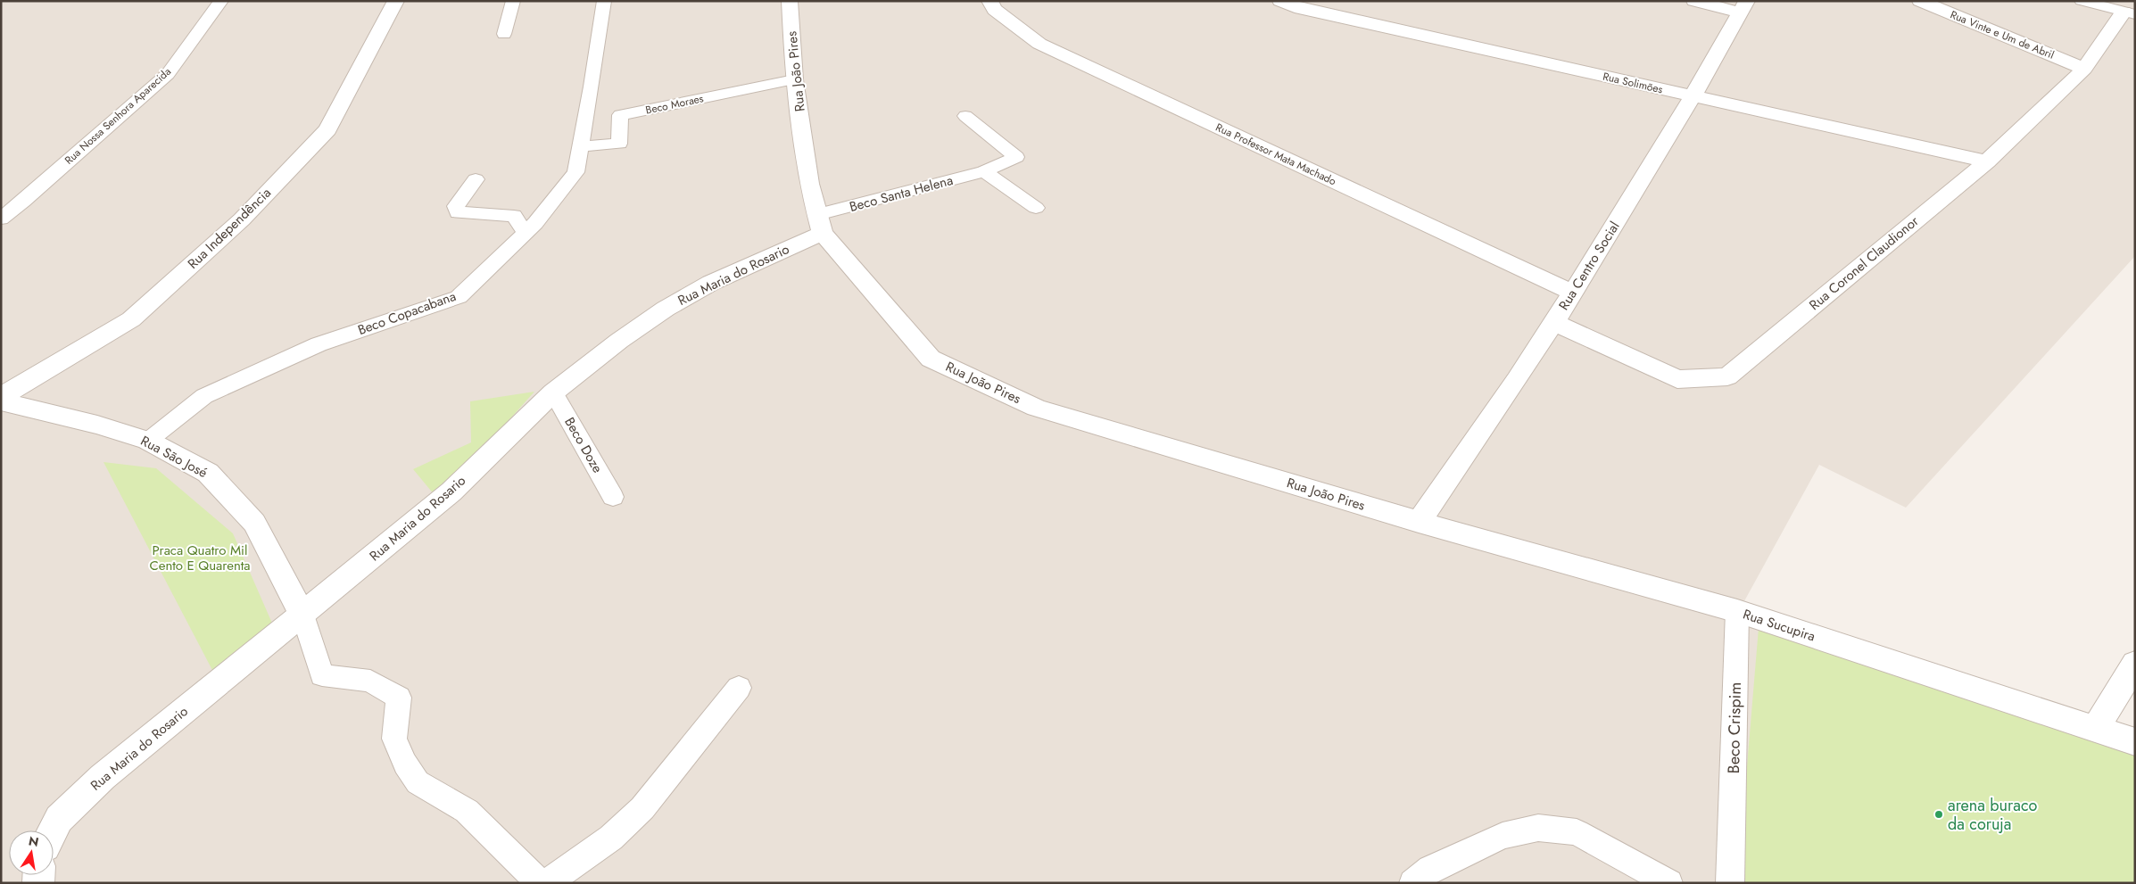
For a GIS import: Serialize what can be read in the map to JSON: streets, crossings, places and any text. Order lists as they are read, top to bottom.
{
  "streets": {
    "street": [
      "Rua Vinte e Um de Abril",
      "Rua João Pires",
      "Rua Solimões",
      "Rua Professor Mata Machado",
      "Rua Independência",
      "Rua Coronel Claudionor",
      "Rua Centro Social",
      "Rua Maria do Rosario",
      "Rua São José",
      "Rua Sucupira"
    ],
    "lane": [
      "Beco Moraes",
      "Rua Nossa Senhora Aparecida",
      "Beco Santa Helena",
      "Beco Copacabana",
      "Beco Doze",
      "Beco Crispim"
    ]
  },
  "crossings": [
    ["Rua Vinte e Um de Abril", "Rua Coronel Claudionor"],
    ["Rua João Pires", "Beco Moraes"],
    ["Rua João Pires", "Beco Santa Helena"],
    ["Rua João Pires", "Rua Centro Social"],
    ["Rua João Pires", "Rua Maria do Rosario"],
    ["Rua João Pires", "Rua Sucupira"],
    ["Rua Solimões", "Rua Coronel Claudionor"],
    ["Rua Solimões", "Rua Centro Social"],
    ["Beco Moraes", "Beco Copacabana"],
    ["Rua Professor Mata Machado", "Rua Centro Social"],
    ["Beco Santa Helena", "Rua Maria do Rosario"],
    ["Rua Coronel Claudionor", "Rua Centro Social"],
    ["Rua Centro Social", "Rua Sucupira"],
    ["Rua Maria do Rosario", "Beco Doze"],
    ["Rua Maria do Rosario", "Rua São José"],
    ["Beco Copacabana", "Rua São José"],
    ["Rua Sucupira", "Beco Crispim"]
  ],
  "parks": ["Praca Quatro Mil Cento E Quarenta"],
  "places": ["arena buraco da coruja"],
  "north": "top"
}
